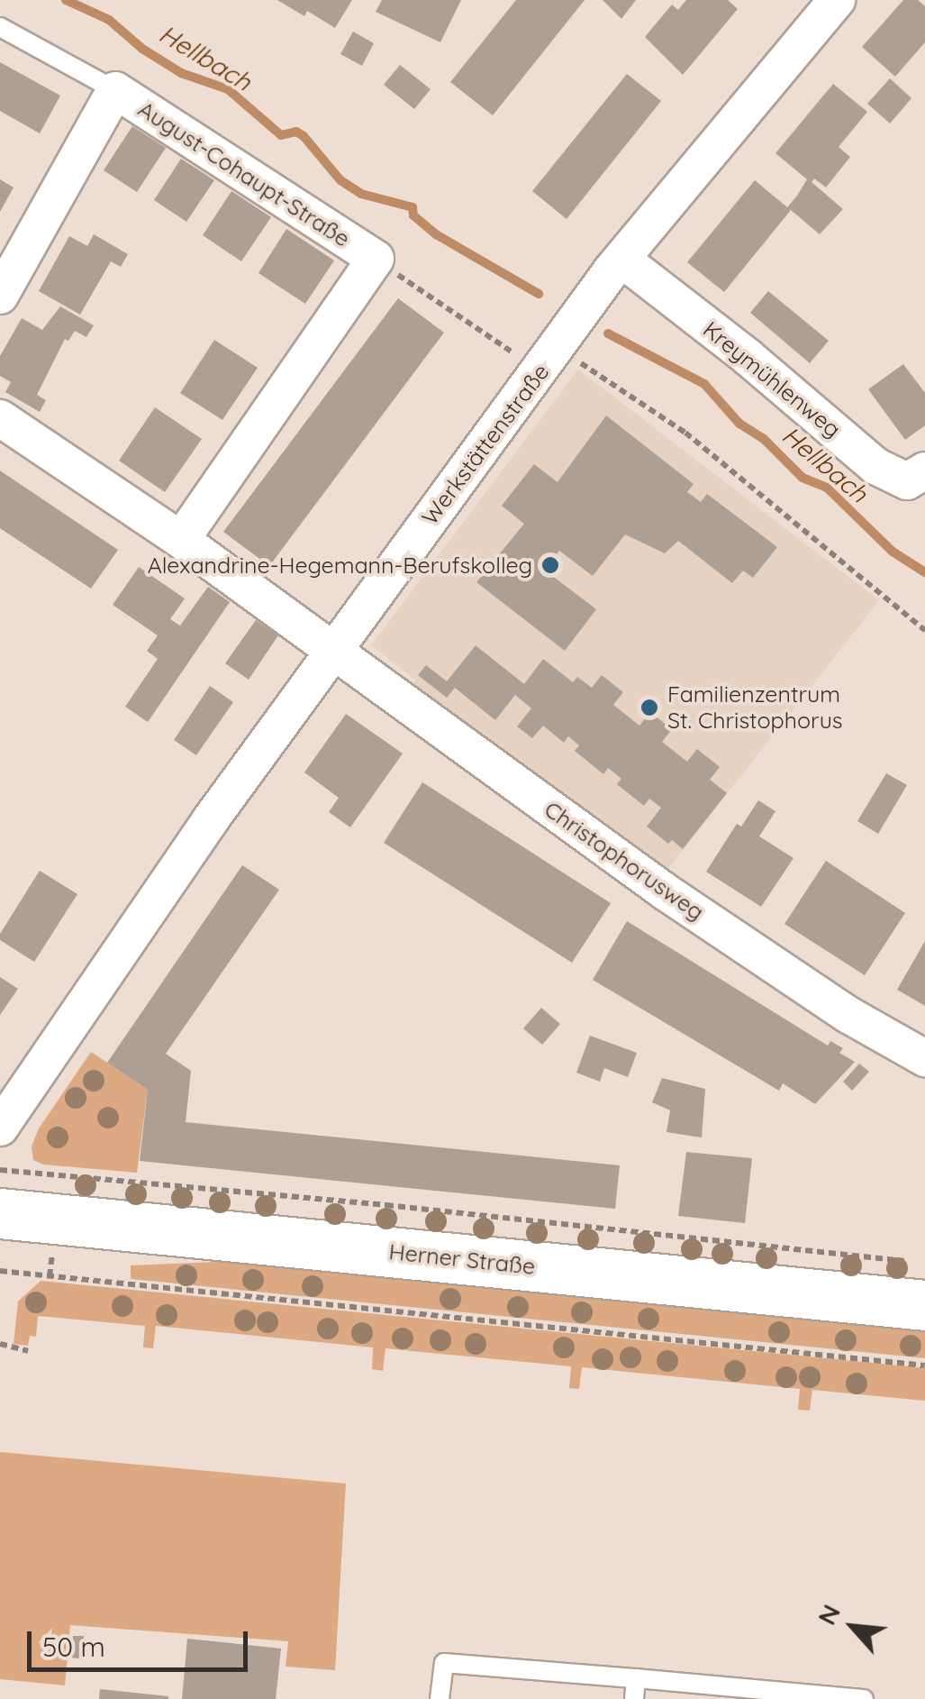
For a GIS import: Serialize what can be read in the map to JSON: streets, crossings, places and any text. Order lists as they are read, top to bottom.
{
  "streets": {
    "main road": ["Herner Straße"],
    "street": [
      "August-Cohaupt-Straße",
      "Kreymühlenweg",
      "Werkstättenstraße",
      "Christophorusweg"
    ]
  },
  "crossings": [
    ["Kreymühlenweg", "Werkstättenstraße"],
    ["Werkstättenstraße", "Christophorusweg"]
  ],
  "water": ["Hellbach"],
  "places": ["Alexandrine-Hegemann-Berufskolleg", "Familienzentrum St. Christophorus"],
  "scale_bar": "50 m",
  "north": "top left"
}
